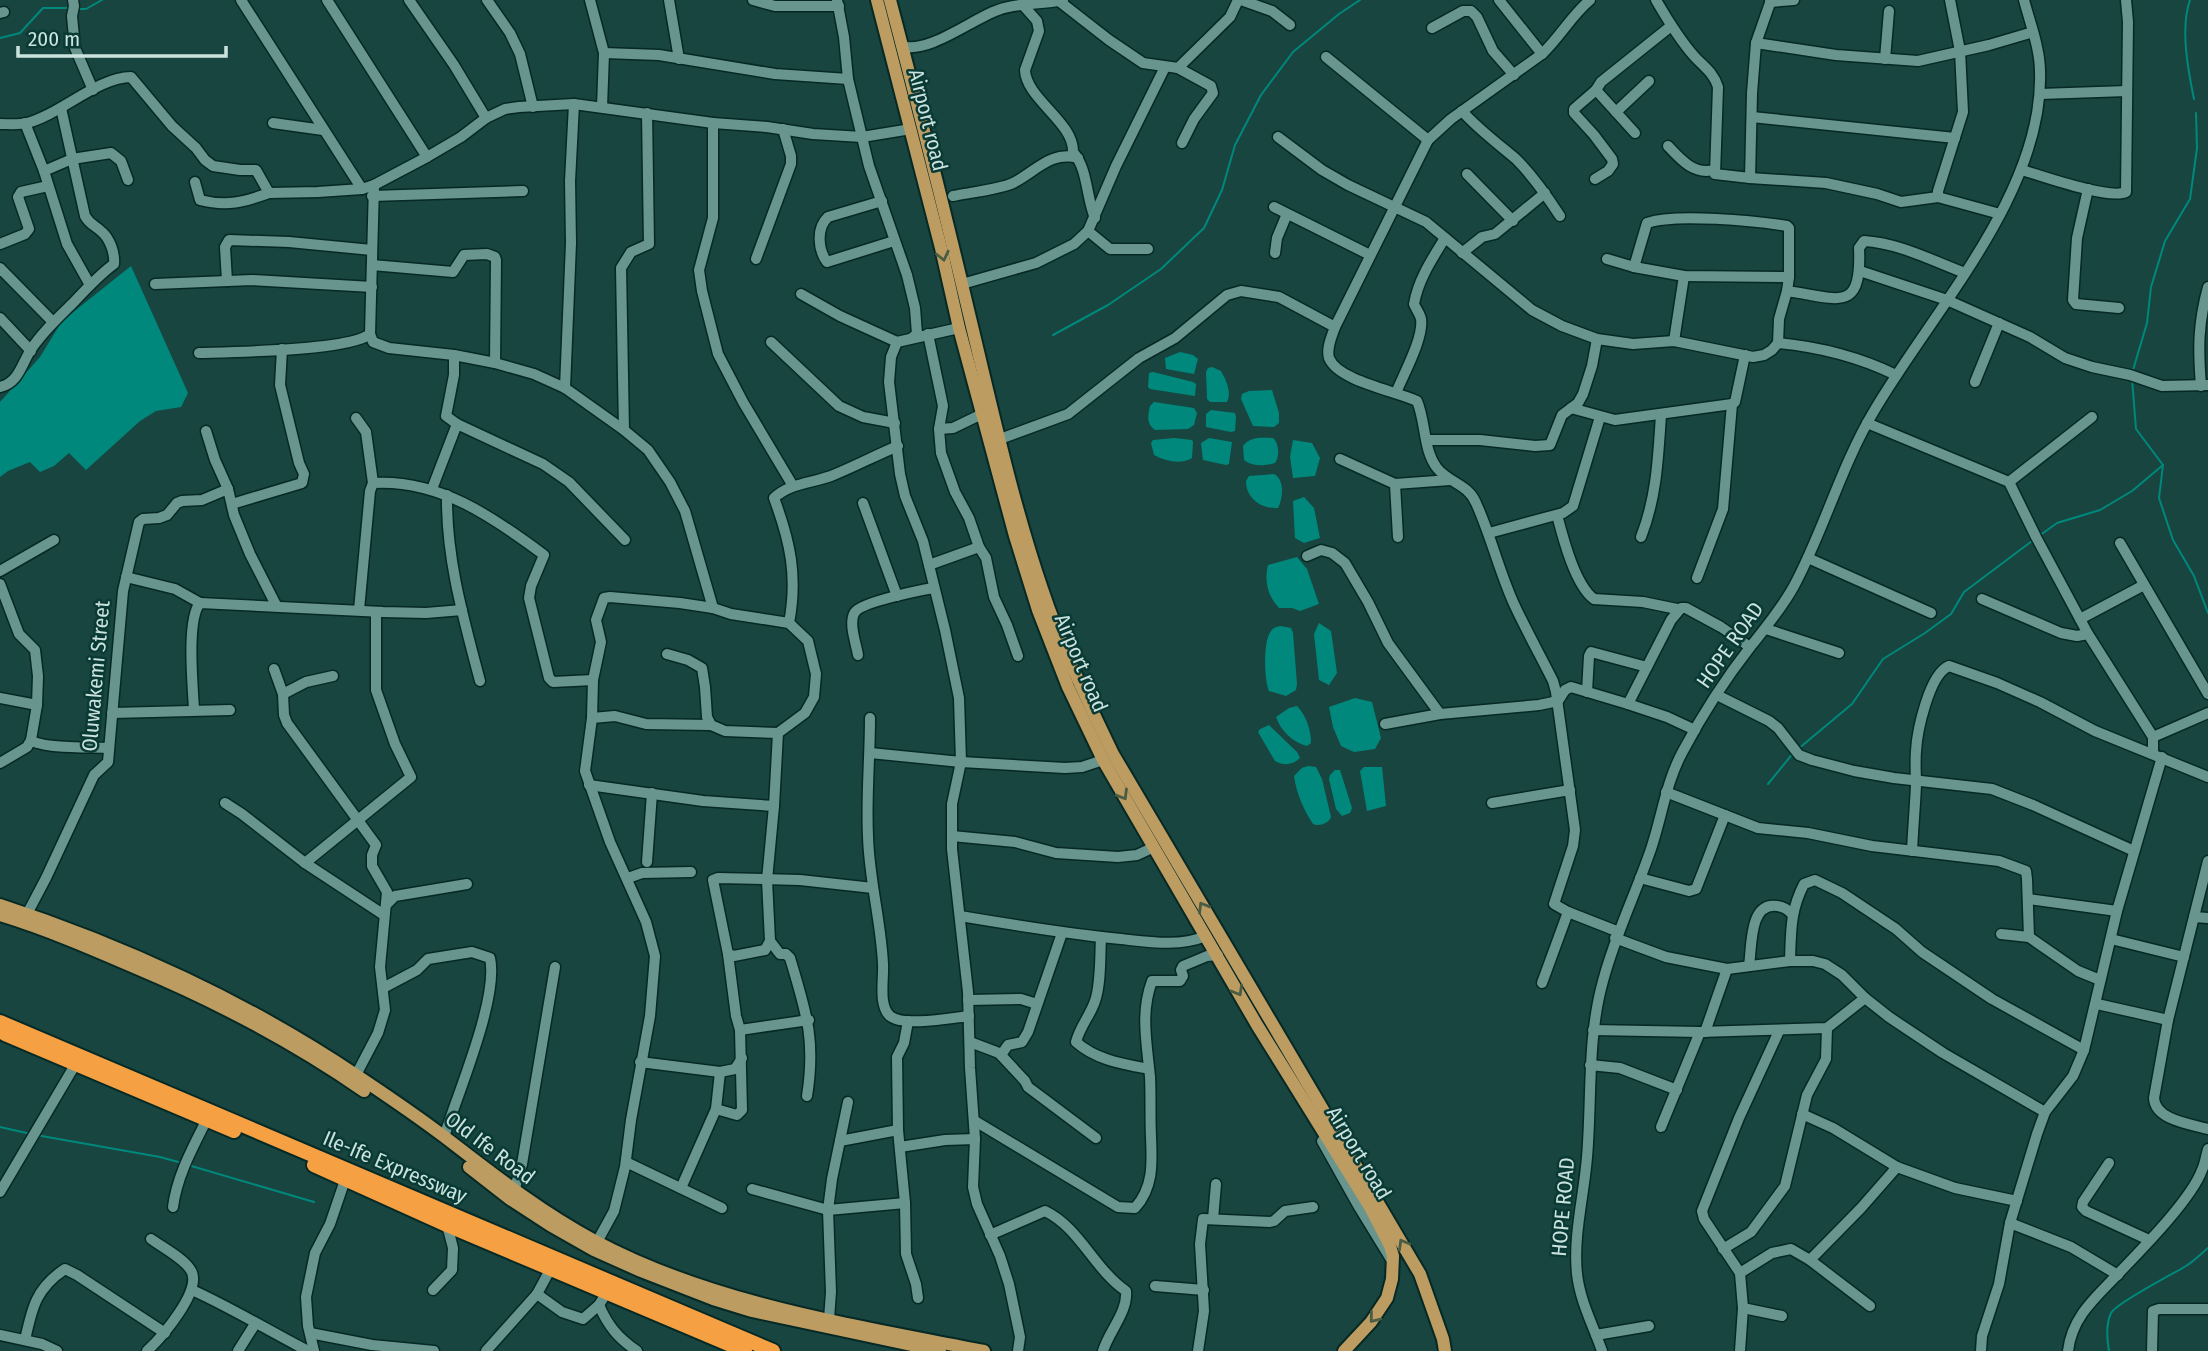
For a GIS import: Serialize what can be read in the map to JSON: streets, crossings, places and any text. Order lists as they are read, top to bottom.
{
  "streets": {
    "highway": ["Ile-Ife Expressway"],
    "main road": ["Airport road", "Old Ife Road"],
    "street": ["HOPE ROAD", "Oluwakemi Street"]
  },
  "crossings": [
    ["Oluwakemi Street", "Old Ife Road"]
  ],
  "scale_bar": "200 m"
}
